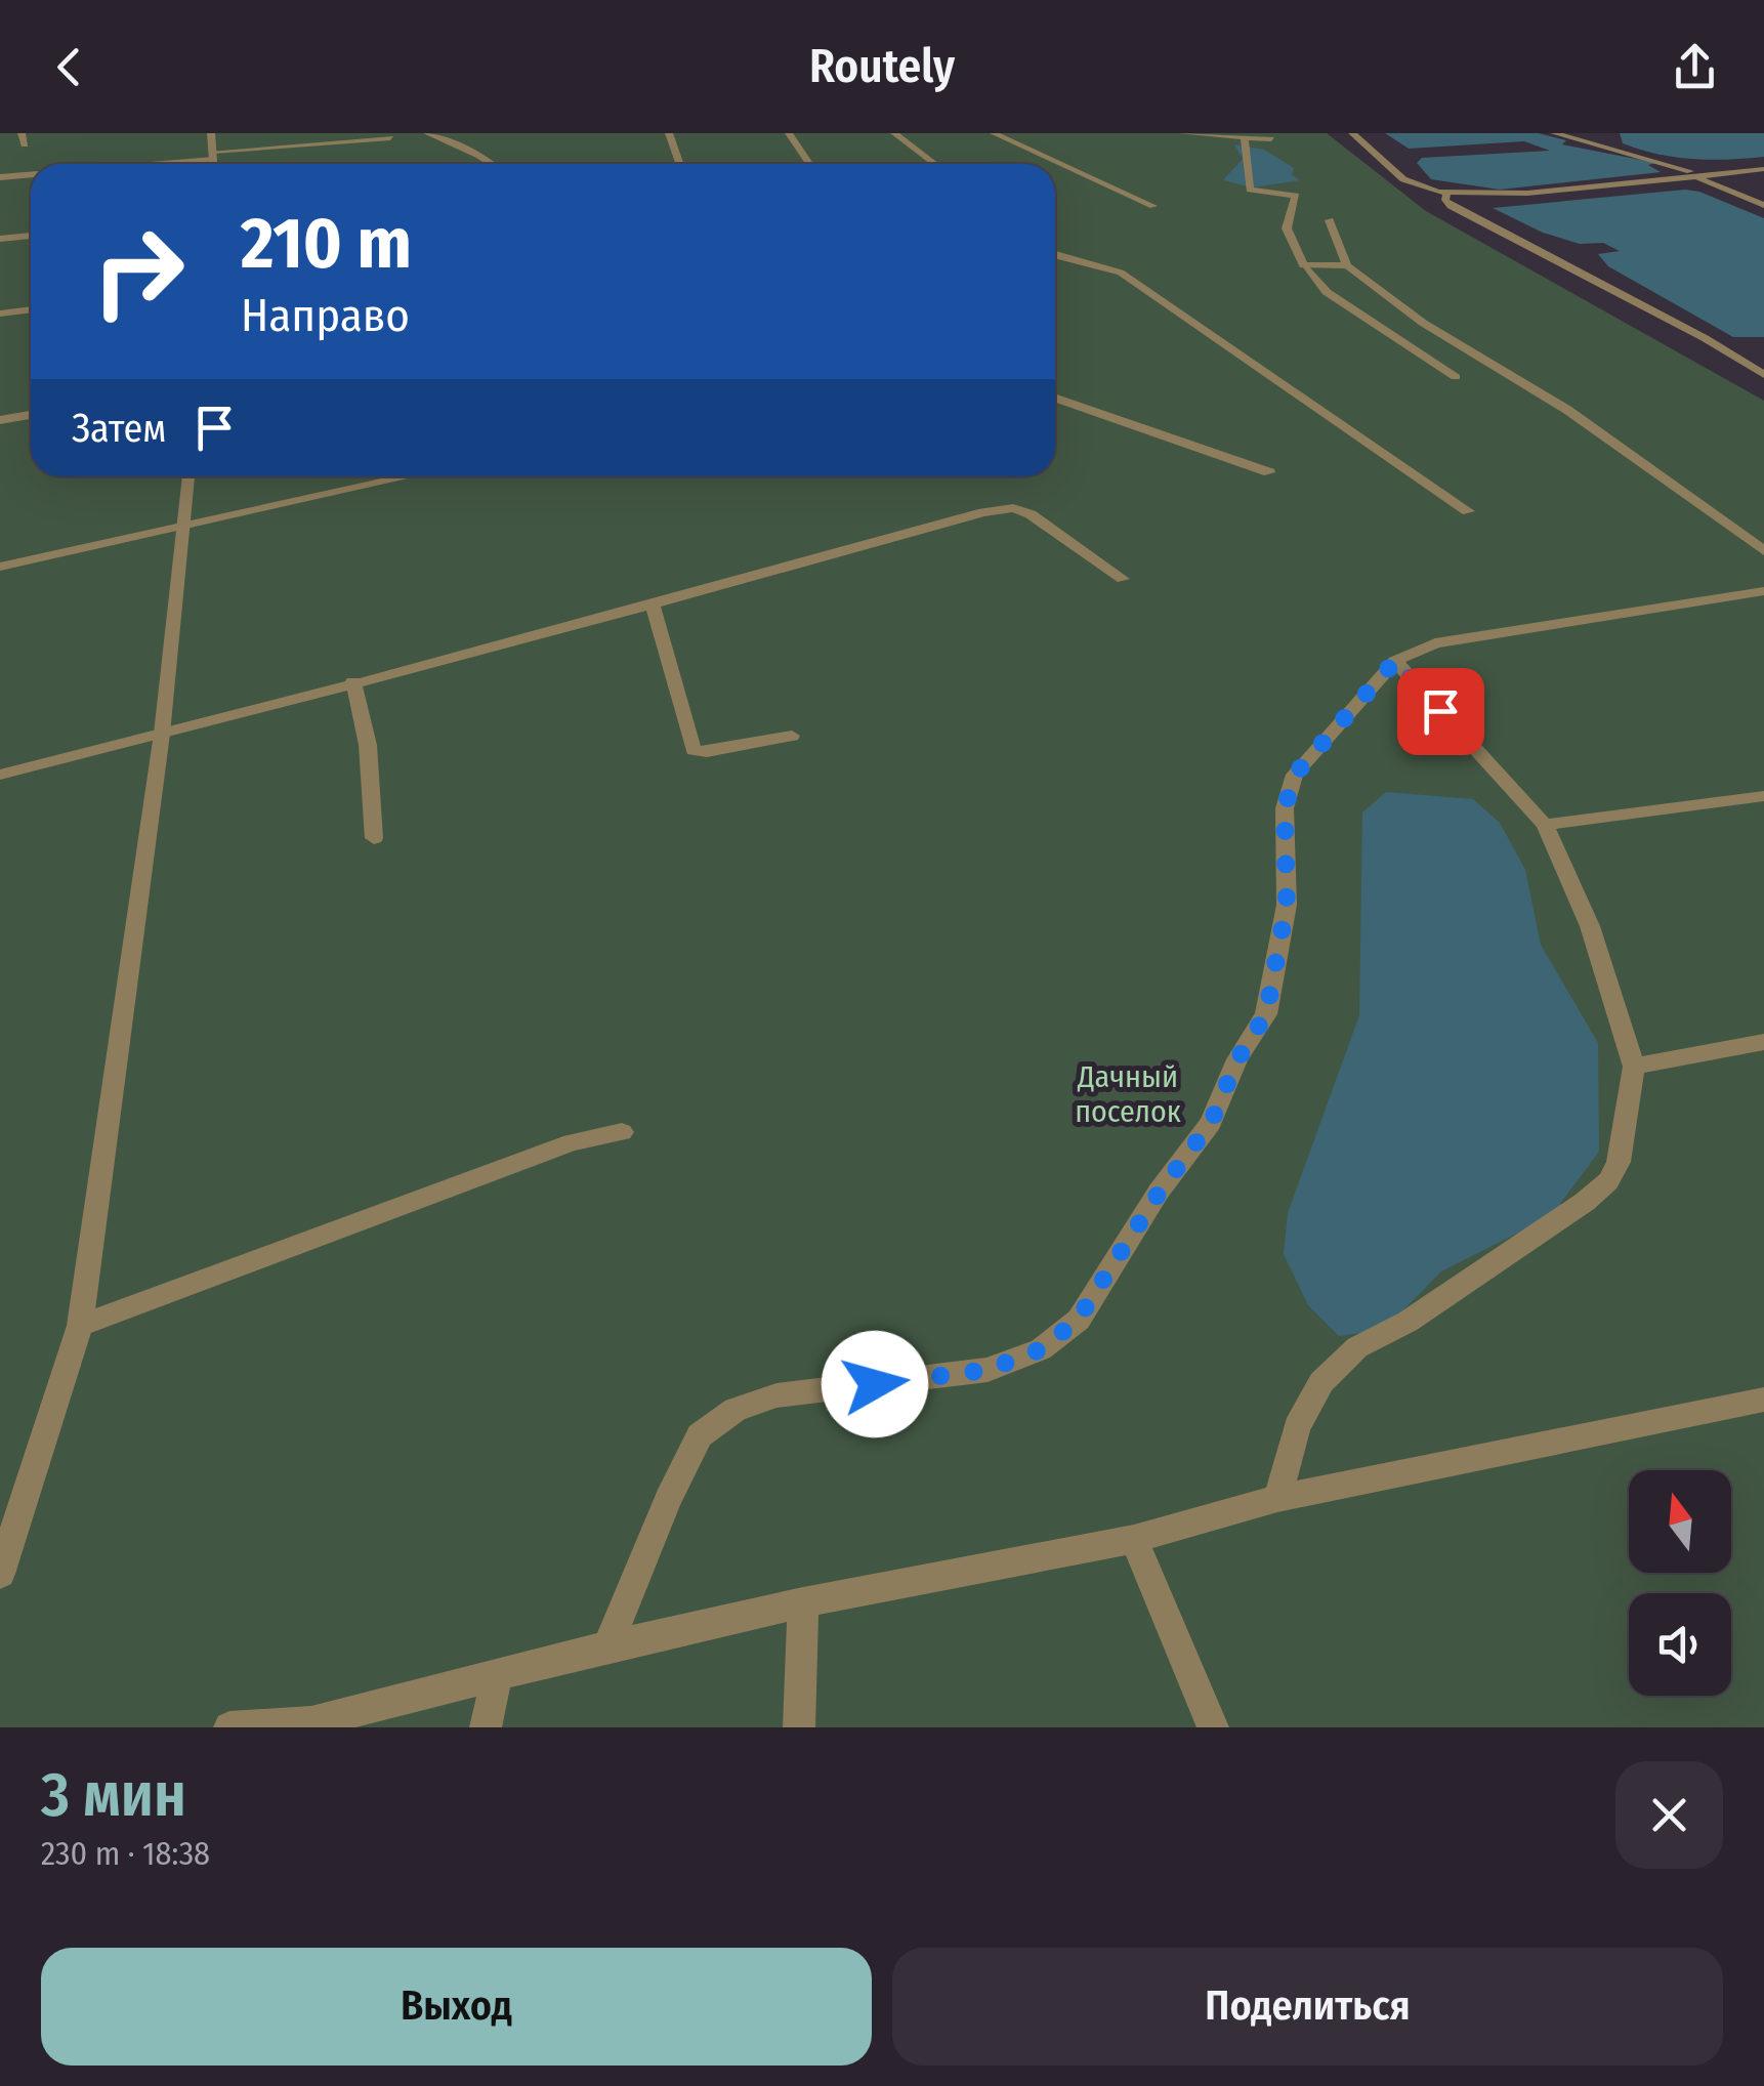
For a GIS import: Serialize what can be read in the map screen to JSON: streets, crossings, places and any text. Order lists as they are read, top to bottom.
{
  "parks": ["Дачный поселок"],
  "north": "top",
  "page": {
    "header": "Routely",
    "turn": ["210 m", "Направо"],
    "then": "Затем",
    "heading": ["3 мин", "230 m · 18:38"],
    "buttons": ["Выход", "Поделиться"]
  }
}
